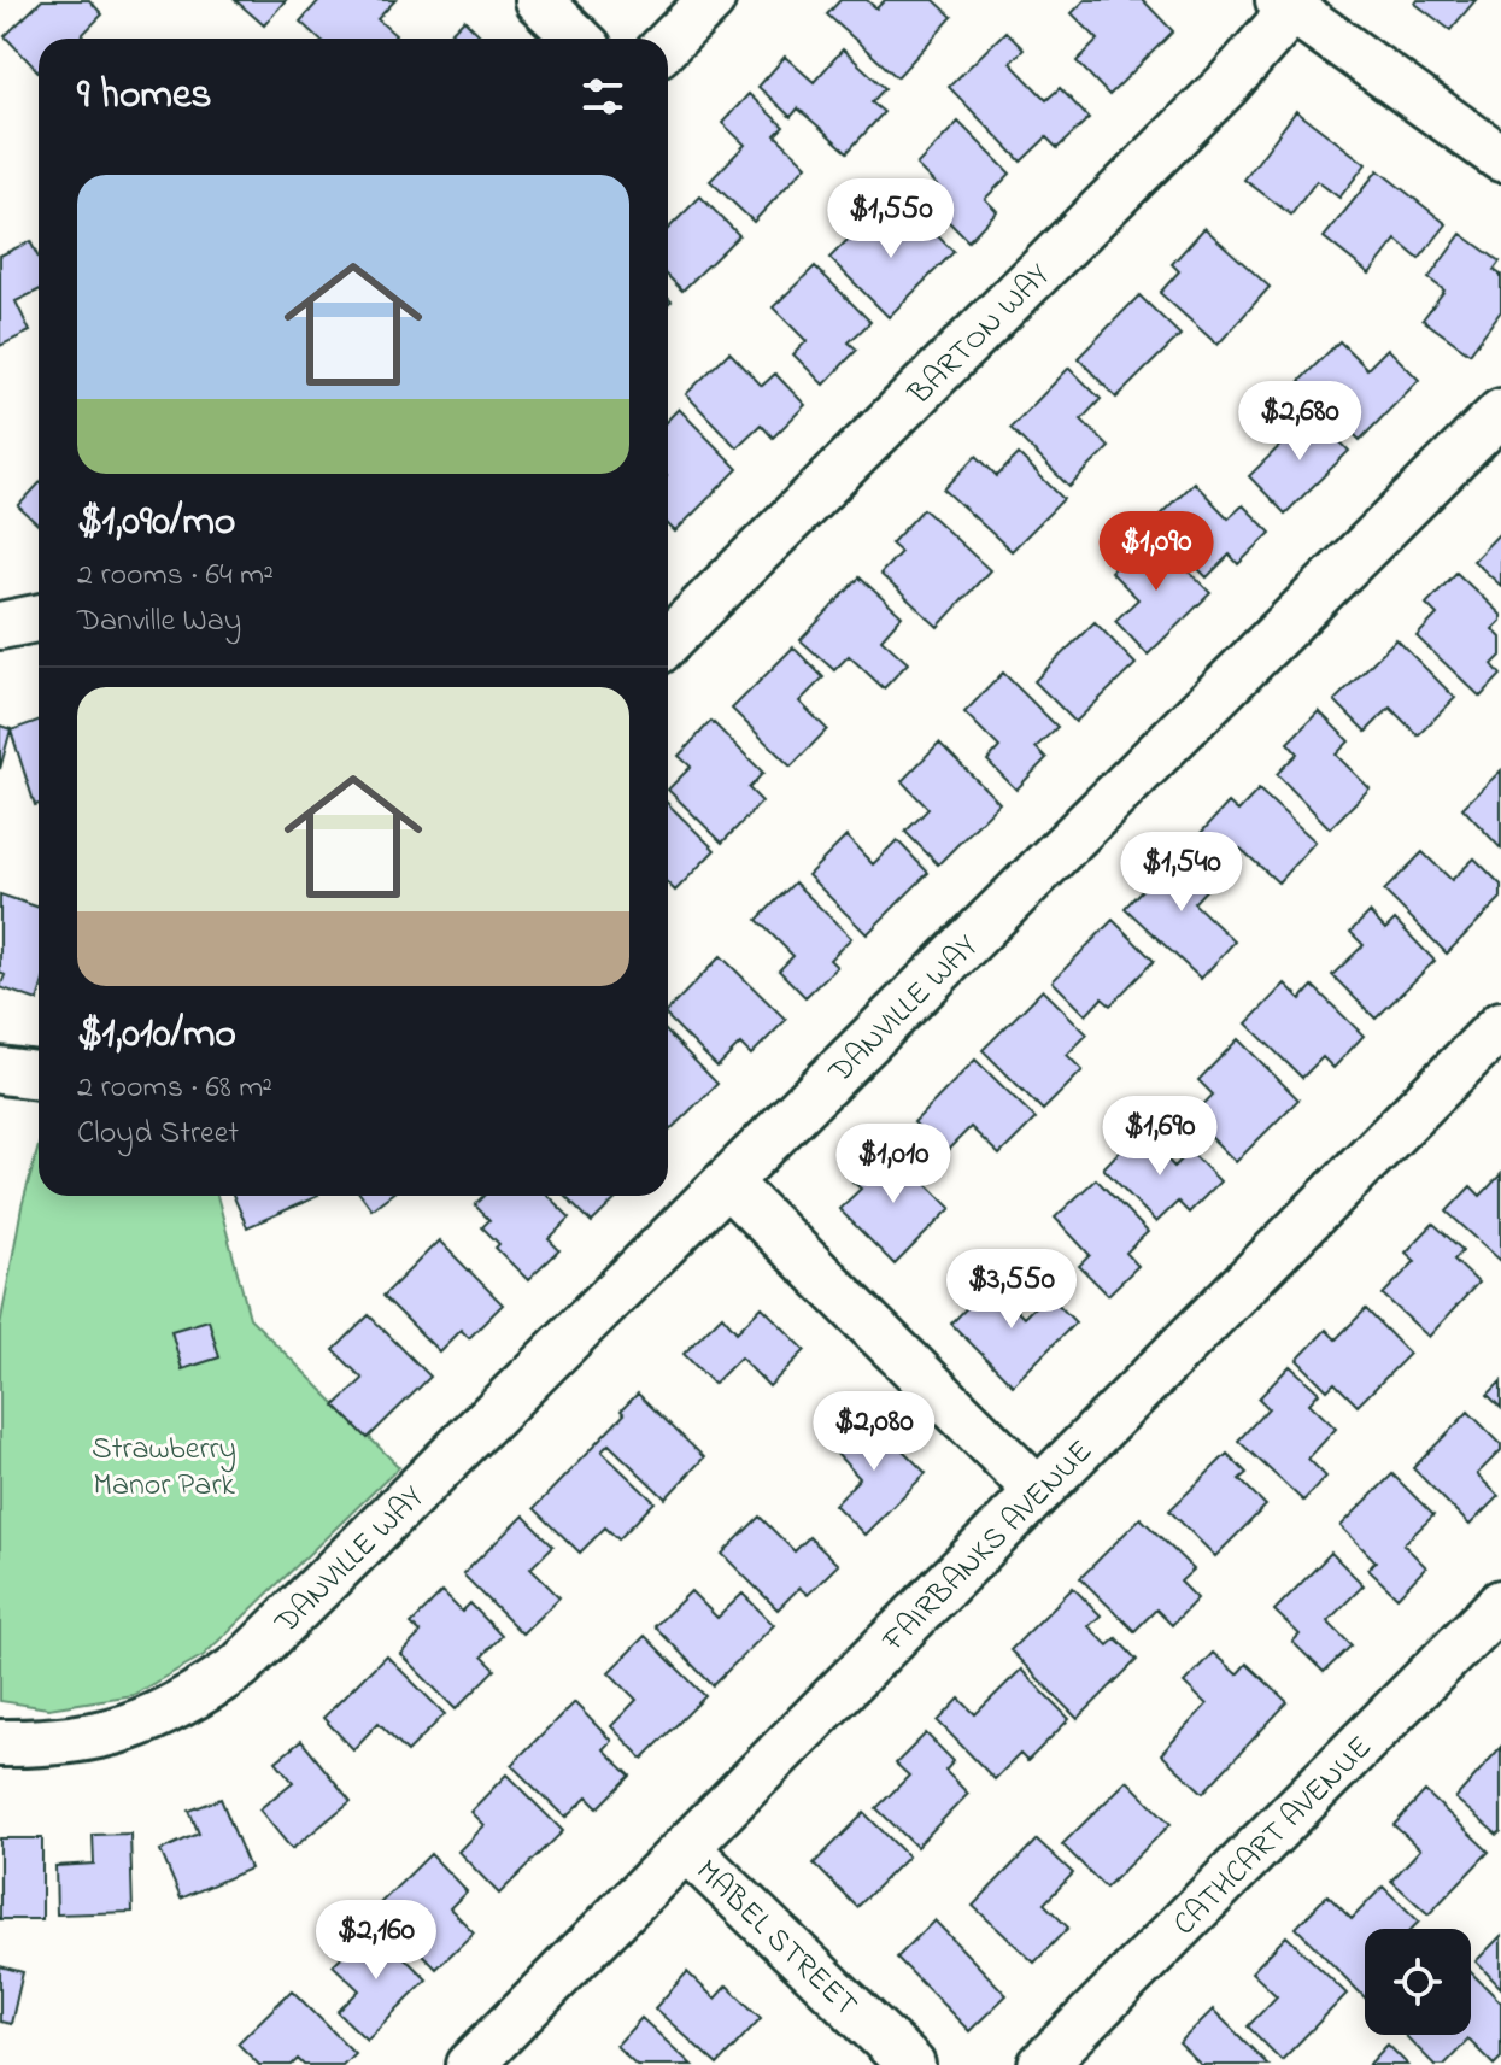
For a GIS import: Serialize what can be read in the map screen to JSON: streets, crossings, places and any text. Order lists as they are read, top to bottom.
{
  "streets": {
    "street": [
      "BARTON WAY",
      "DANVILLE WAY",
      "FAIRBANKS AVENUE",
      "CATHCART AVENUE",
      "MABEL STREET"
    ]
  },
  "crossings": [
    ["FAIRBANKS AVENUE", "MABEL STREET"]
  ],
  "parks": ["Strawberry Manor Park"],
  "page": {
    "heading": "9 homes",
    "list": [
      {
        "name": "$1,090/mo",
        "note": "2 rooms · 64 m² · Danville Way"
      },
      {
        "name": "$1,010/mo",
        "note": "2 rooms · 68 m² · Cloyd Street"
      }
    ],
    "price": [
      "$1,550",
      "$2,680",
      "$1,090",
      "$1,540",
      "$1,690",
      "$1,010",
      "$3,550",
      "$2,080",
      "$2,160"
    ]
  }
}
